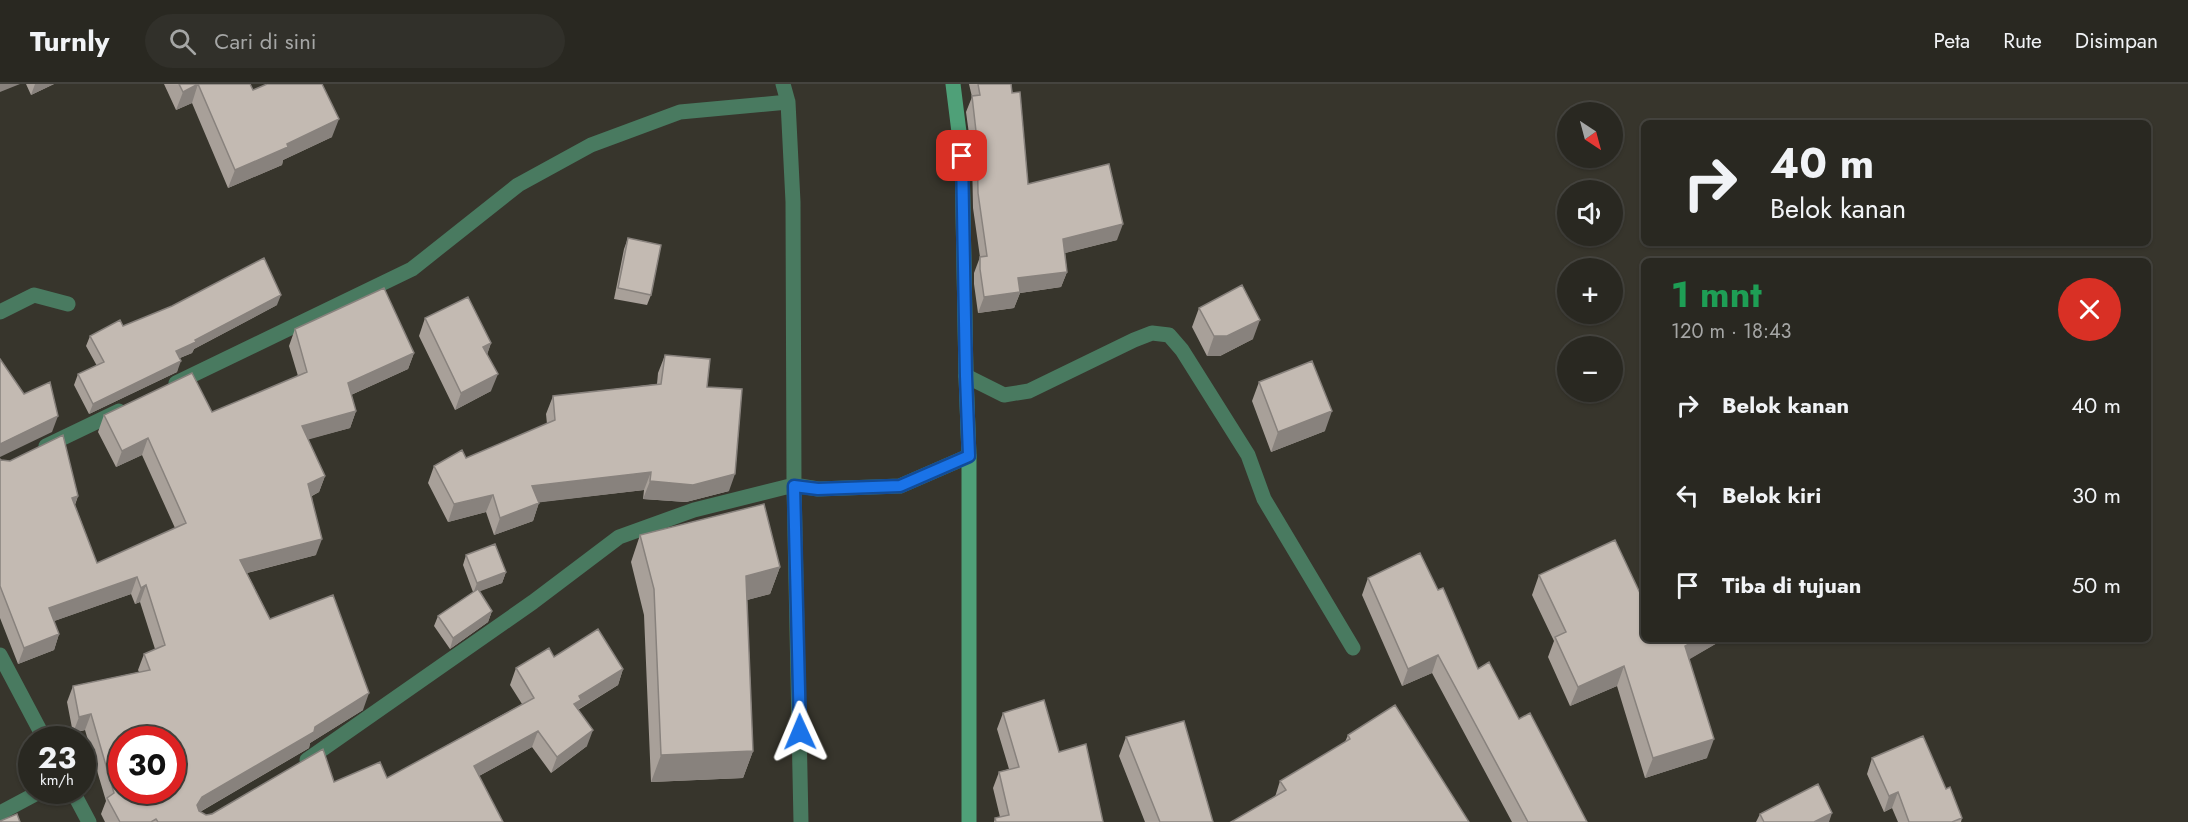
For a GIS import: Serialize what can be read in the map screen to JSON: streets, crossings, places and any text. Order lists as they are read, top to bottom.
{
  "north": "bottom right",
  "page": {
    "header": "Turnly",
    "search": "Cari di sini",
    "nav": ["Peta", "Rute", "Disimpan"],
    "map_buttons": ["+", "−"],
    "turn": ["40 m", "Belok kanan"],
    "heading": ["1 mnt", "120 m · 18:43"],
    "list": [
      {
        "name": "Belok kanan",
        "value": "40 m"
      },
      {
        "name": "Belok kiri",
        "value": "30 m"
      },
      {
        "name": "Tiba di tujuan",
        "value": "50 m"
      }
    ],
    "speed": "23 km/h",
    "limit": "30"
  }
}
